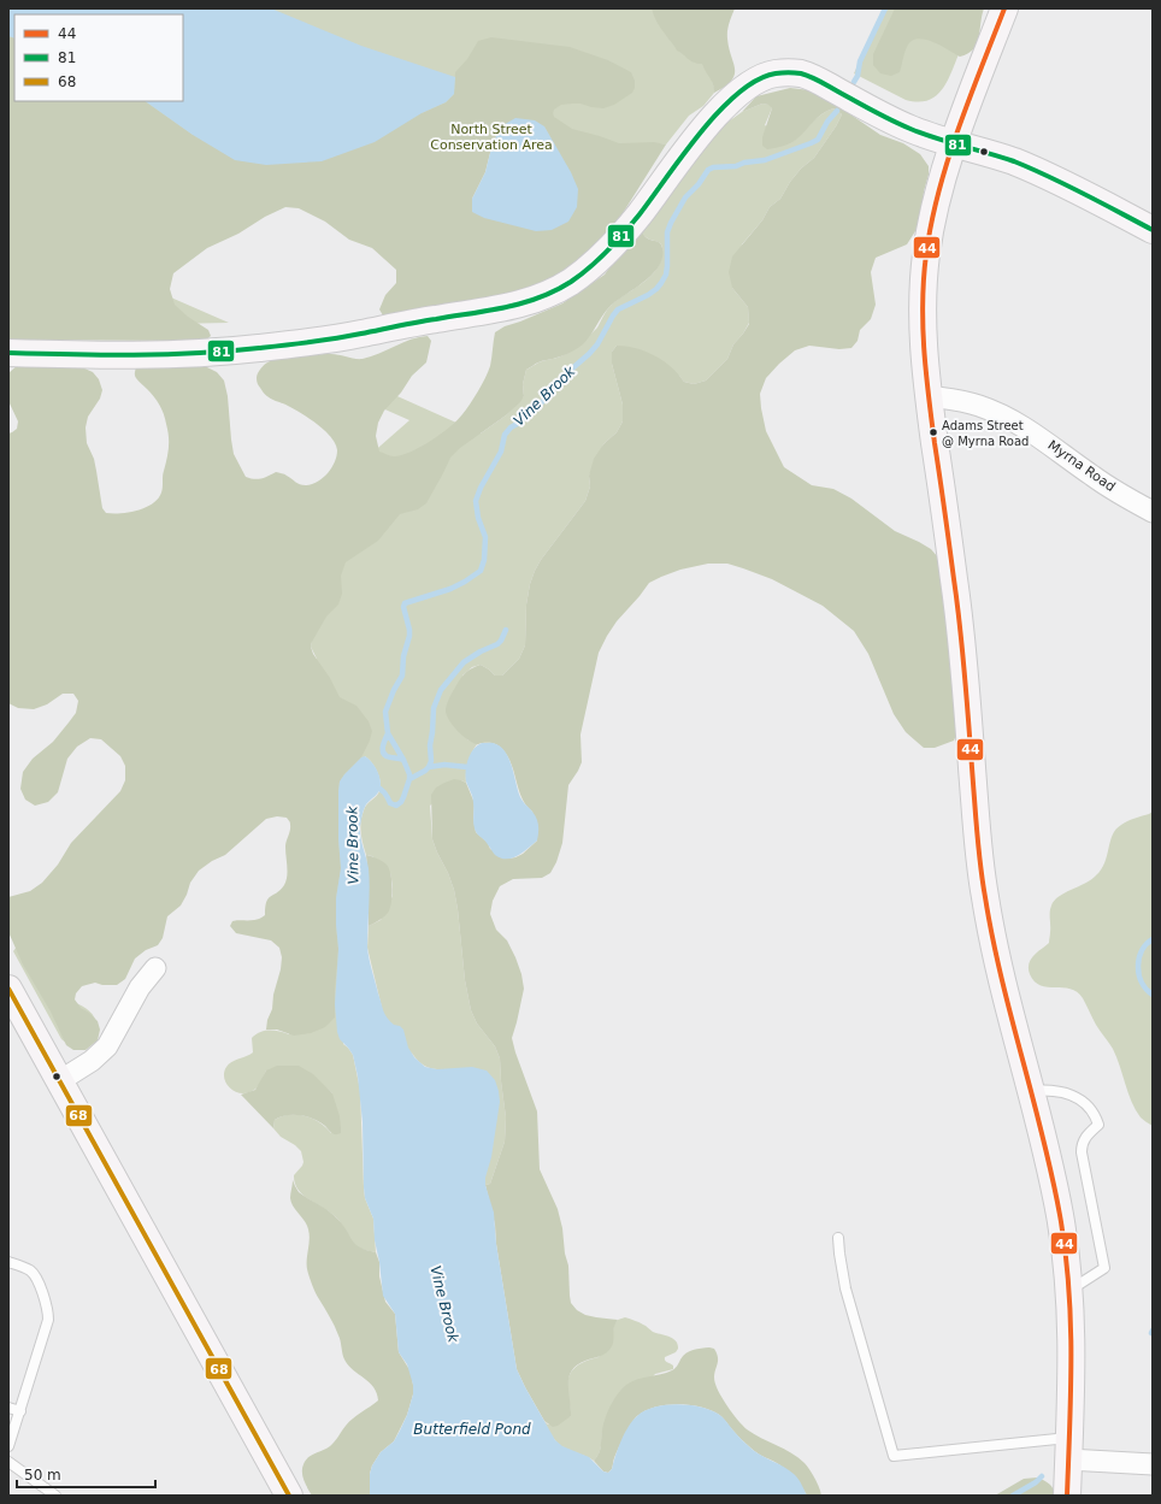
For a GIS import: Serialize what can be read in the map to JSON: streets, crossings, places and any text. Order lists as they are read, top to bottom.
{
  "streets": {
    "street": ["Myrna Road"]
  },
  "water": ["Vine Brook", "Butterfield Pond"],
  "parks": ["North Street Conservation Area"],
  "places": ["Adams Street @ Myrna Road"],
  "lines": ["transit line 44", "transit line 81", "transit line 68"],
  "legend": ["44", "81", "68"],
  "scale_bar": "50 m"
}
